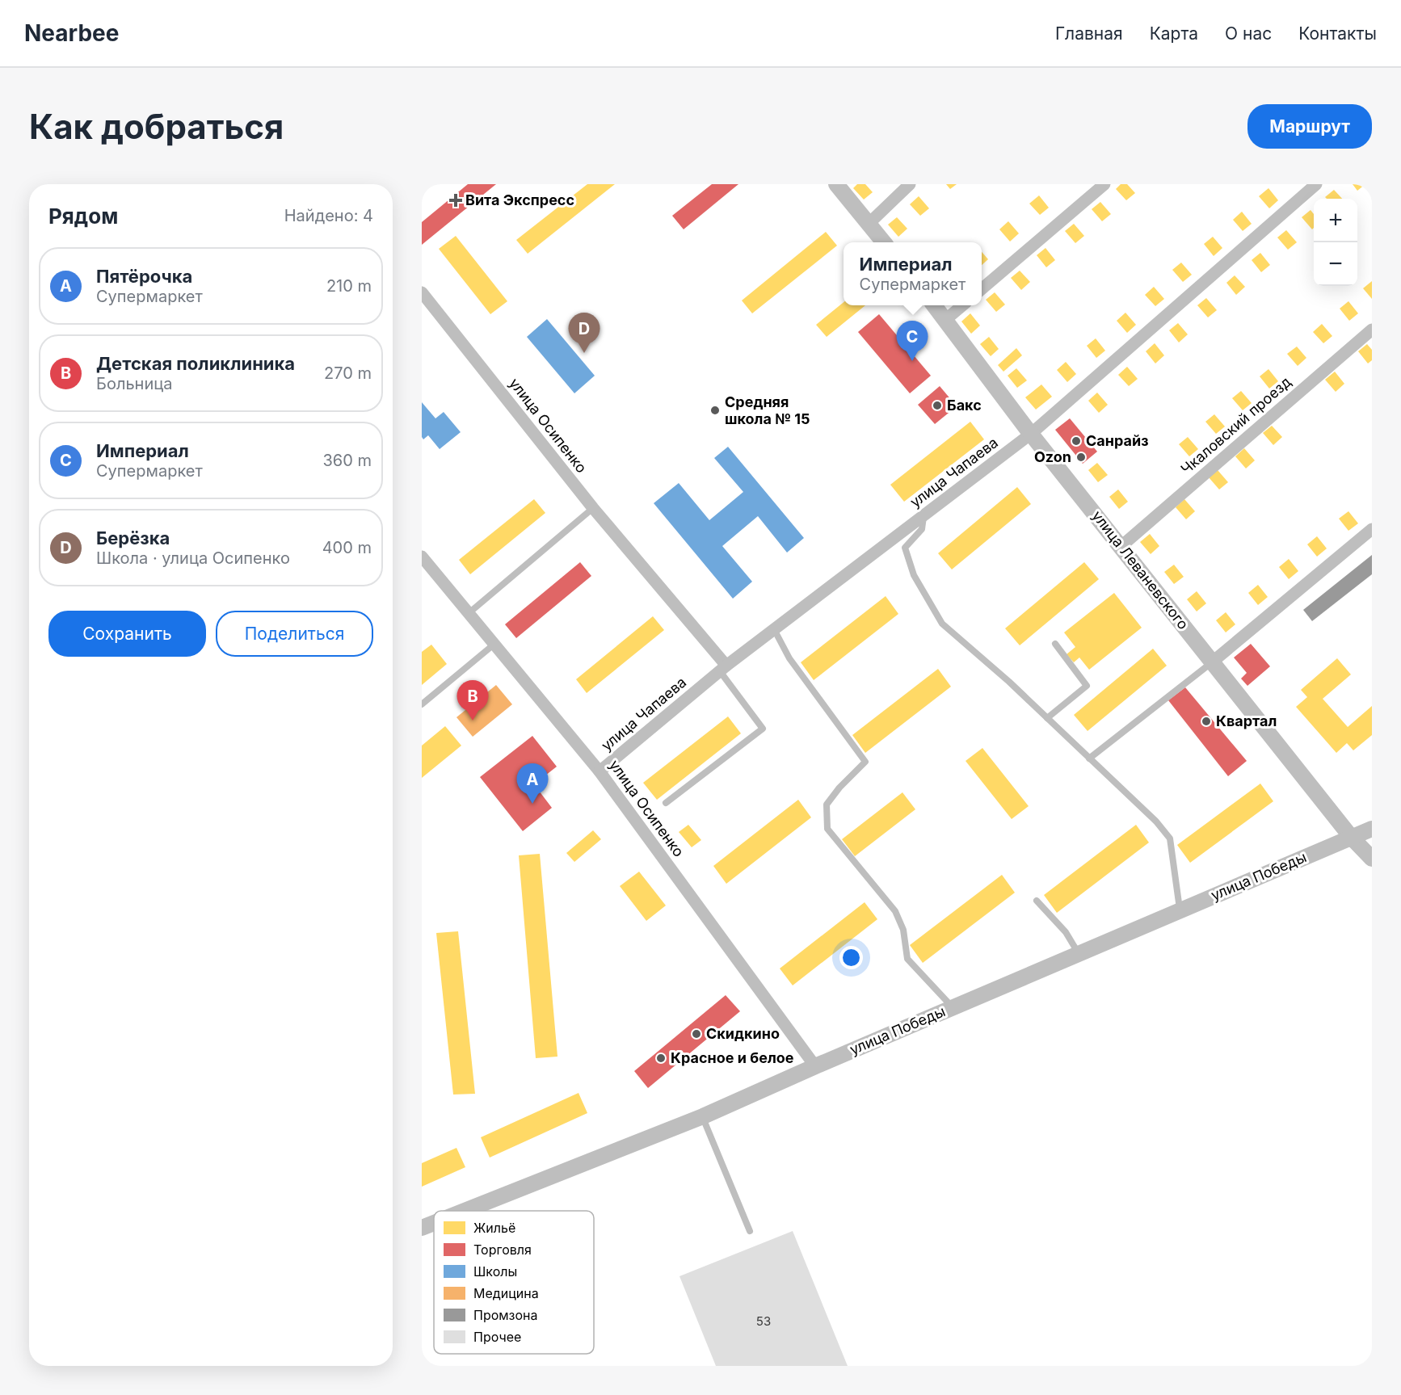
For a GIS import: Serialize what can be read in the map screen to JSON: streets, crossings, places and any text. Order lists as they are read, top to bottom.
{
  "streets": {
    "street": [
      "улица Осипенко",
      "Чкаловский проезд",
      "улица Чапаева",
      "улица Леваневского",
      "улица Победы"
    ]
  },
  "crossings": [
    ["улица Осипенко", "улица Чапаева"],
    ["улица Осипенко", "улица Победы"],
    ["Чкаловский проезд", "улица Леваневского"],
    ["улица Чапаева", "улица Леваневского"],
    ["улица Леваневского", "улица Победы"]
  ],
  "places": {
    "health": ["Вита Экспресс"],
    "other": [
      "Бакс",
      "Средняя школа № 15",
      "Санрайз",
      "Ozon",
      "Квартал",
      "Скидкино",
      "Красное и белое"
    ]
  },
  "house_numbers": ["53"],
  "legend": [
    "Жильё",
    "Торговля",
    "Школы",
    "Медицина",
    "Промзона",
    "Прочее"
  ],
  "page": {
    "header": "Nearbee",
    "nav": [
      "Главная",
      "Карта",
      "О нас",
      "Контакты"
    ],
    "buttons": [
      "Маршрут",
      ["Сохранить", "Поделиться"]
    ],
    "title": "Как добраться",
    "heading": ["Рядом", "Найдено: 4"],
    "map_buttons": ["+", "−"],
    "popup": ["Империал", "Супермаркет"],
    "list": [
      {
        "mark": "A",
        "name": "Пятёрочка",
        "note": "Супермаркет",
        "value": "210 m"
      },
      {
        "mark": "B",
        "name": "Детская поликлиника",
        "note": "Больница",
        "value": "270 m"
      },
      {
        "mark": "C",
        "name": "Империал",
        "note": "Супермаркет",
        "value": "360 m"
      },
      {
        "mark": "D",
        "name": "Берёзка",
        "note": "Школа · улица Осипенко",
        "value": "400 m"
      }
    ],
    "pins": [
      "D",
      "C",
      "B",
      "A"
    ]
  }
}
